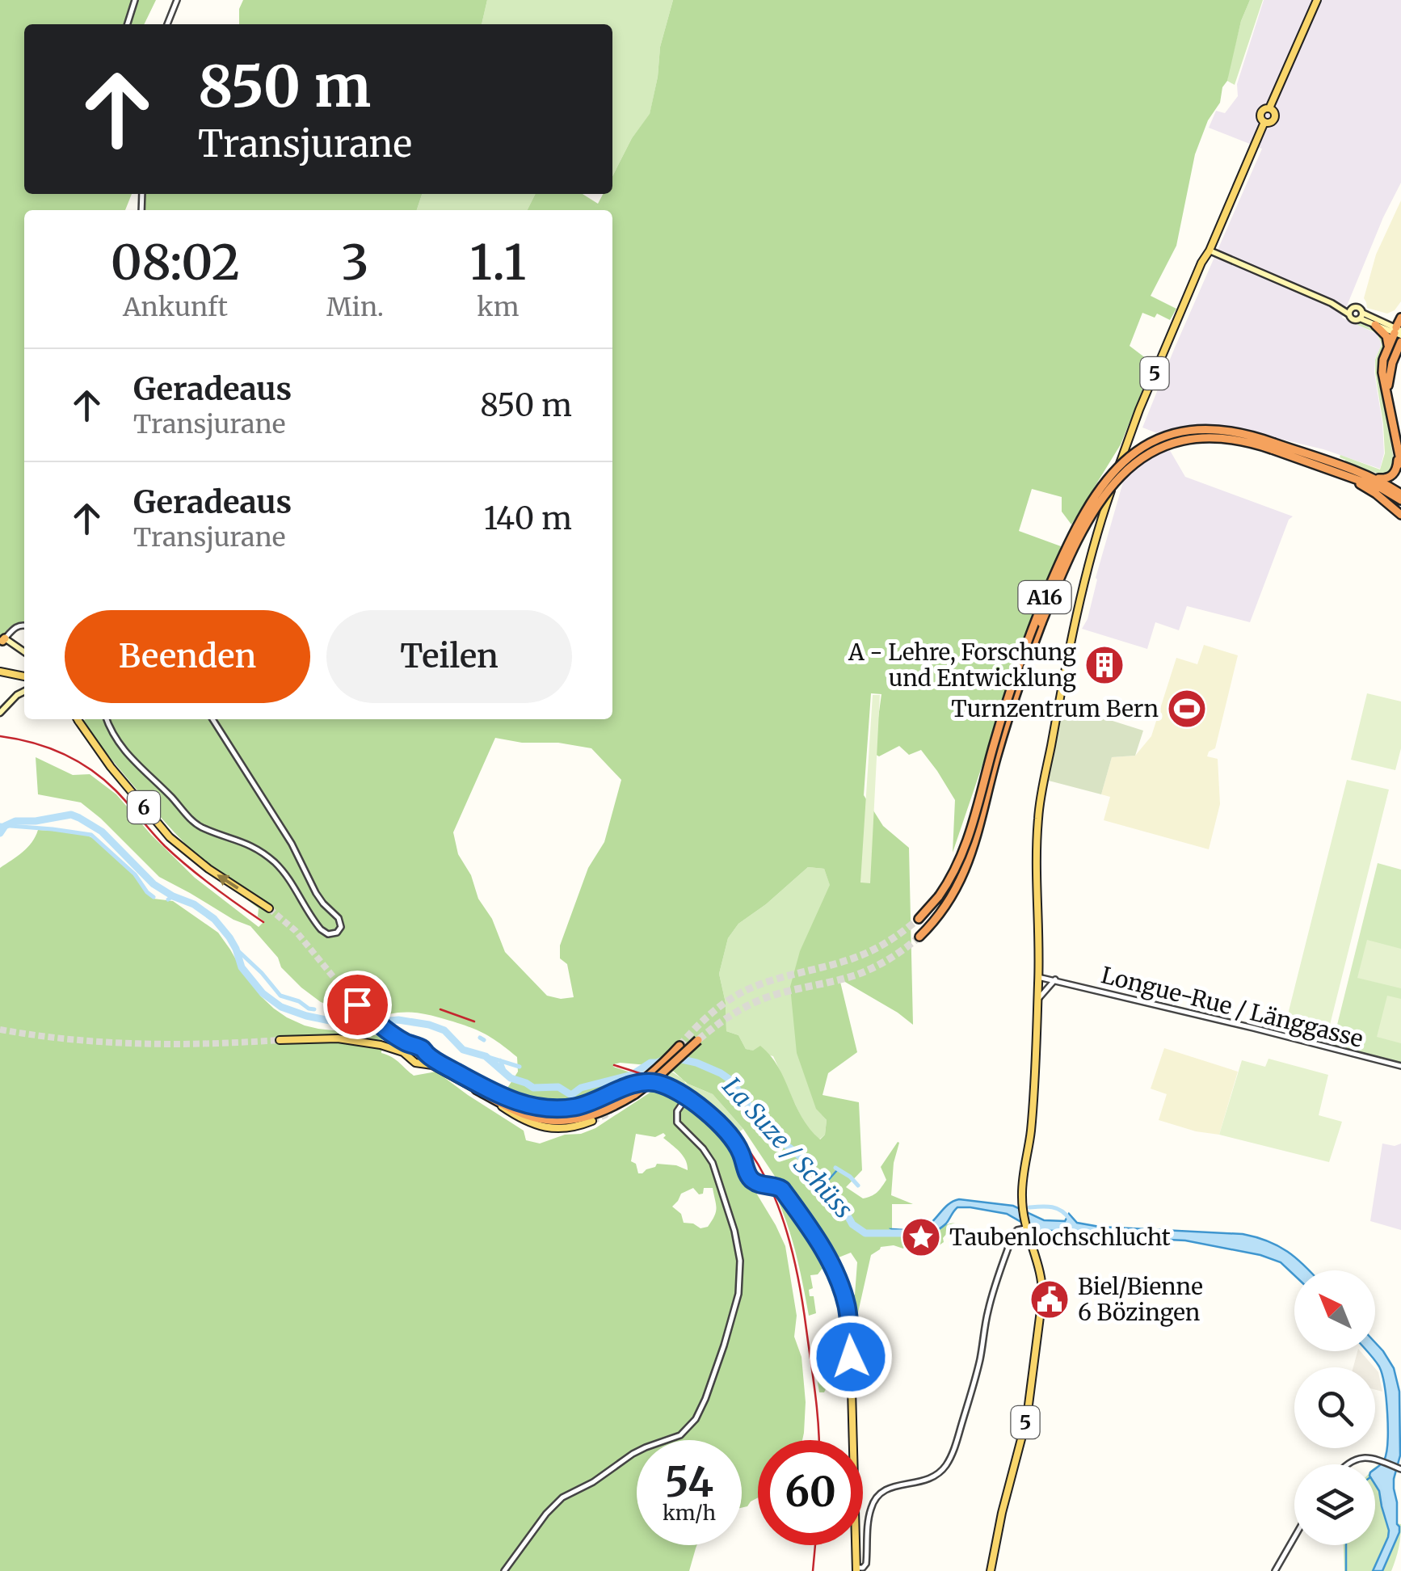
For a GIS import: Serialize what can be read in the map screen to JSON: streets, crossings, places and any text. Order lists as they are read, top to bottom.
{
  "streets": {
    "highway": ["A16"],
    "main road": ["5", "6"],
    "street": ["Longue-Rue / Länggasse"]
  },
  "crossings": [
    ["5", "Longue-Rue / Länggasse"]
  ],
  "water": ["La Suze / Schüss"],
  "places": {
    "building": ["A - Lehre, Forschung und Entwicklung"],
    "sports": ["Turnzentrum Bern"],
    "place": ["Taubenlochschlucht"],
    "public building": ["Biel/Bienne 6 Bözingen"]
  },
  "north": "top left",
  "page": {
    "turn": ["850 m", "Transjurane"],
    "eta": [
      "08:02",
      "Ankunft",
      "3",
      "Min.",
      "1.1",
      "km"
    ],
    "list": [
      {
        "name": "Geradeaus",
        "note": "Transjurane",
        "value": "850 m"
      },
      {
        "name": "Geradeaus",
        "note": "Transjurane",
        "value": "140 m"
      }
    ],
    "buttons": ["Beenden", "Teilen"],
    "speed": "54 km/h",
    "limit": "60"
  }
}
